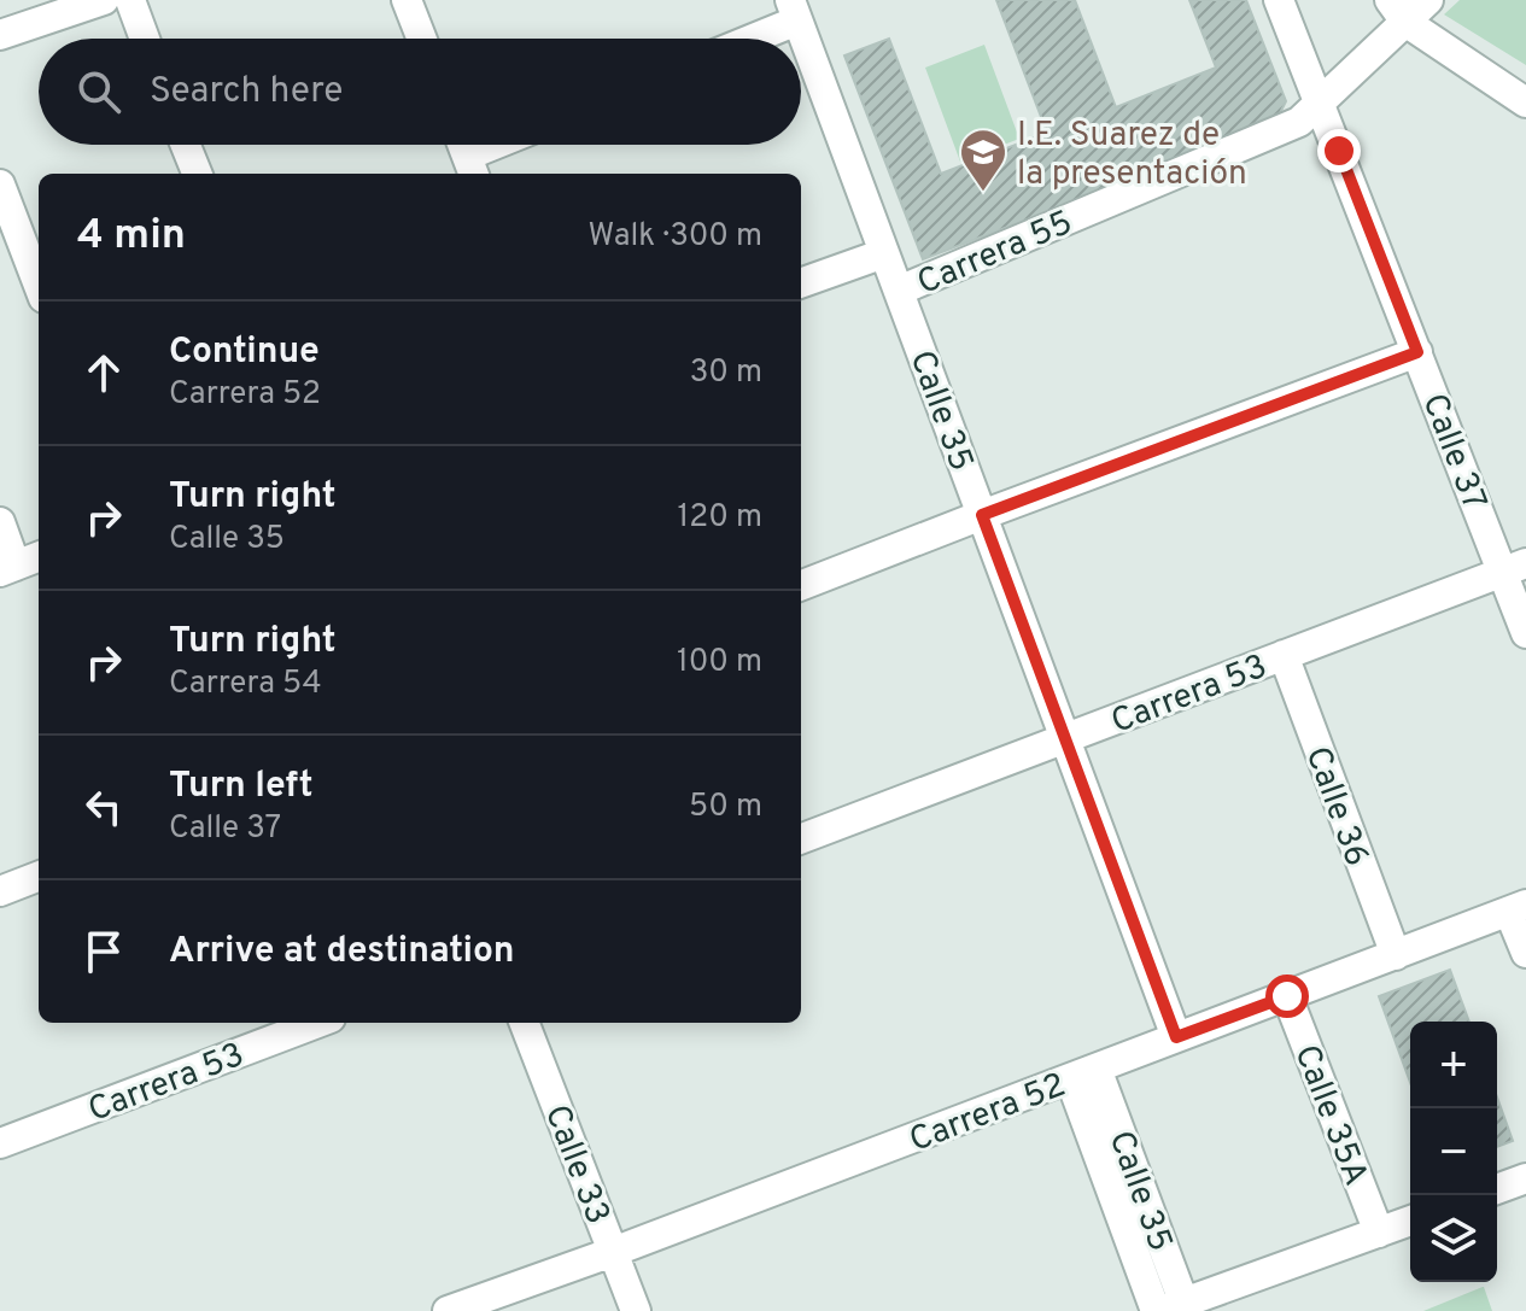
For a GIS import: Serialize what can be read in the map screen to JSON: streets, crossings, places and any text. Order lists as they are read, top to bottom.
{
  "streets": {
    "street": [
      "Carrera 55",
      "Calle 35",
      "Calle 37",
      "Carrera 53",
      "Calle 36",
      "Carrera 52",
      "Calle 35A",
      "Calle 33"
    ]
  },
  "crossings": [
    ["Carrera 55", "Calle 35"],
    ["Carrera 55", "Calle 37"],
    ["Calle 35", "Carrera 53"],
    ["Calle 35", "Carrera 52"],
    ["Calle 37", "Carrera 53"],
    ["Carrera 53", "Calle 36"],
    ["Calle 36", "Carrera 52"],
    ["Carrera 52", "Calle 35A"],
    ["Carrera 52", "Calle 33"]
  ],
  "places": {
    "school or university": ["I.E. Suarez de la presentación"]
  },
  "page": {
    "search": "Search here",
    "heading": ["4 min", "Walk · 300 m"],
    "list": [
      ["Continue", "Carrera 52", "30 m"],
      ["Turn right", "Calle 35", "120 m"],
      ["Turn right", "Carrera 54", "100 m"],
      ["Turn left", "Calle 37", "50 m"],
      "Arrive at destination"
    ],
    "map_buttons": ["+", "−"]
  }
}
